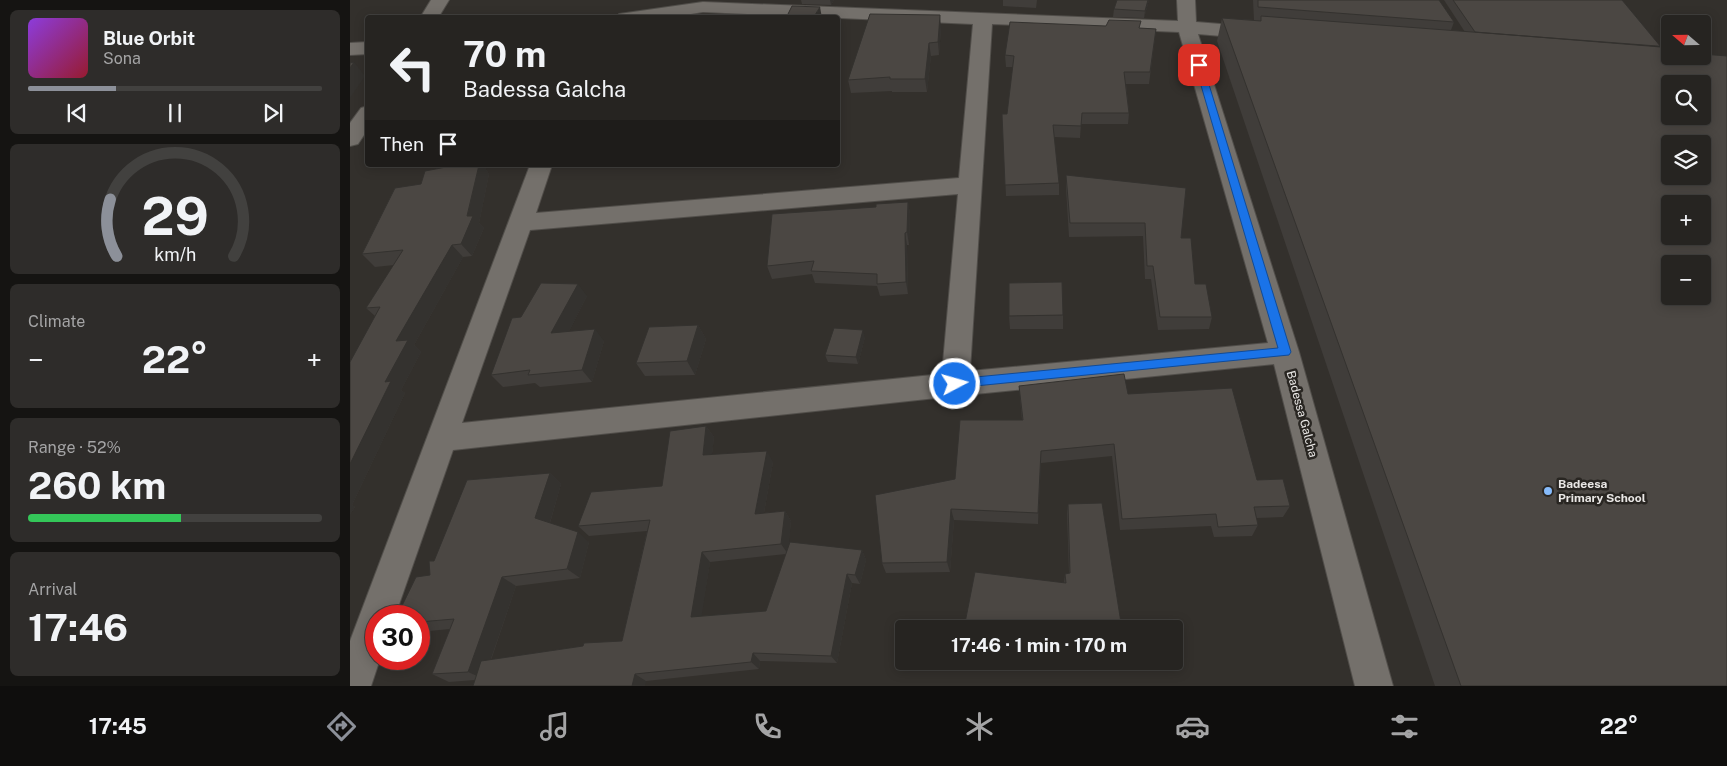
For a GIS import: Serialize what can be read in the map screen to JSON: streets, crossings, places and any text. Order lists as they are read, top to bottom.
{
  "streets": {
    "street": ["Badessa Galcha"]
  },
  "places": ["Badeesa Primary School"],
  "north": "left",
  "page": {
    "map_buttons": ["+", "−"],
    "turn": ["70 m", "Badessa Galcha"],
    "song": ["Blue Orbit", "Sona"],
    "then": "Then",
    "tile": [
      "Climate",
      ["Range · 52%", "260 km"],
      ["Arrival", "17:46"]
    ],
    "heat": ["−", "22°", "+"],
    "limit": "30",
    "trip": "17:46 · 1 min · 170 m",
    "tabs": ["17:45", "22°"],
    "gauge": ["29", "km/h"]
  }
}
